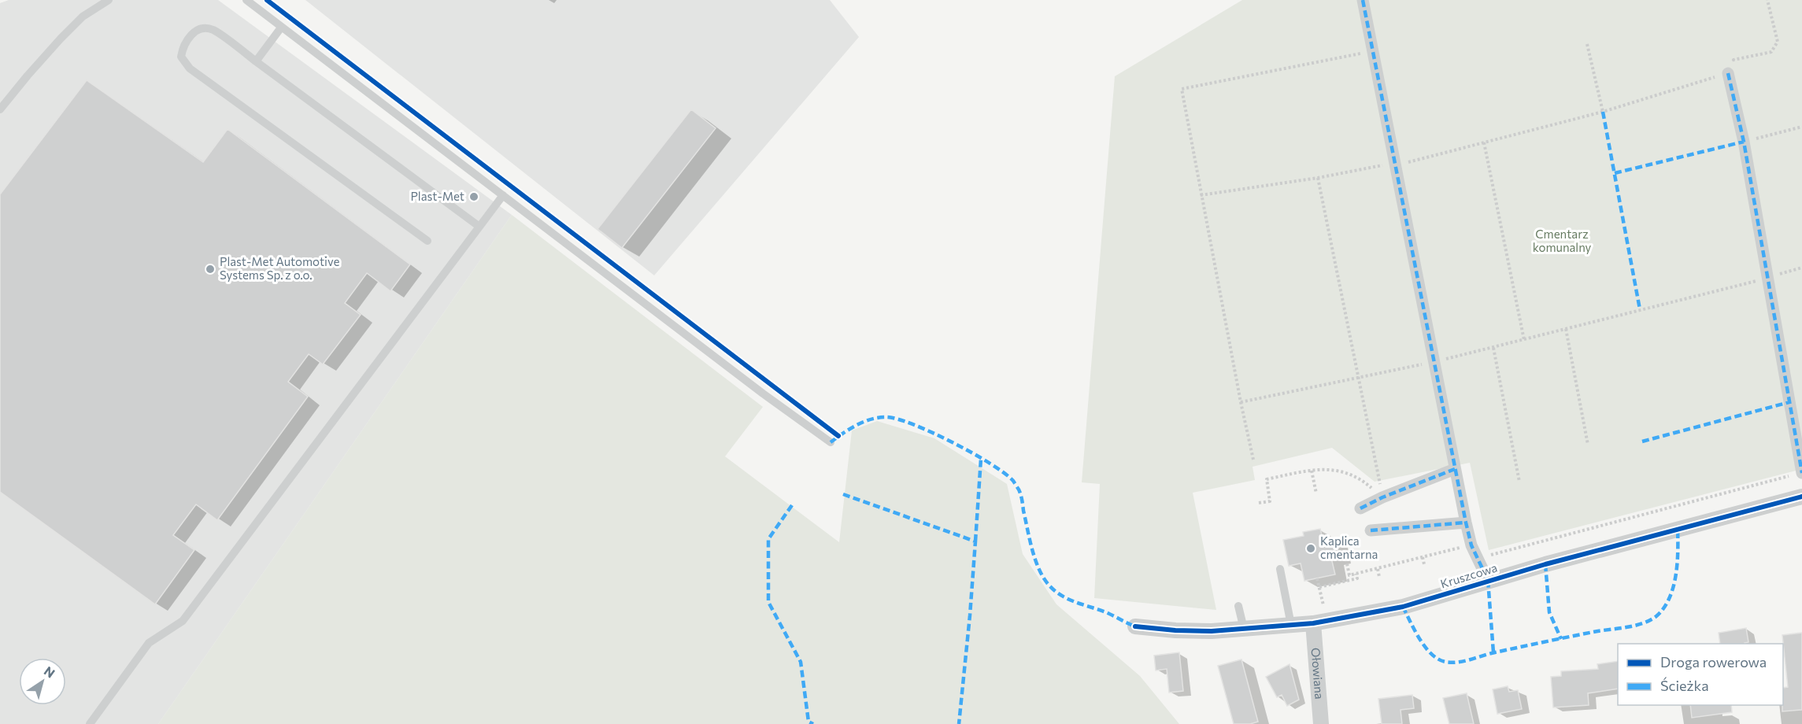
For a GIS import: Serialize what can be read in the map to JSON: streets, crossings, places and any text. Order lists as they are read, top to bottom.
{
  "streets": {
    "street": ["Kruszcowa", "Ołowiana"]
  },
  "crossings": [
    ["Kruszcowa", "Ołowiana"]
  ],
  "parks": ["Cmentarz komunalny"],
  "places": ["Plast-Met", "Plast-Met Automotive Systems Sp. z o.o.", "Kaplica cmentarna"],
  "legend": ["Droga rowerowa", "Ścieżka"],
  "north": "top right"
}
